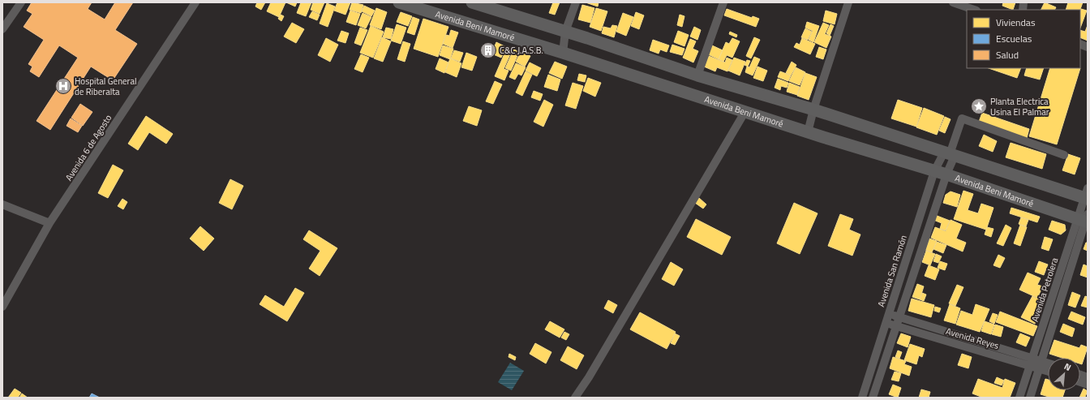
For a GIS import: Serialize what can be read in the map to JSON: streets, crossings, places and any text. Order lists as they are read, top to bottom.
{
  "streets": {
    "street": [
      "Avenida Beni Mamoré",
      "Avenida 6 de Agosto",
      "Avenida San Ramón",
      "Avenida Petrolera",
      "Avenida Reyes"
    ]
  },
  "crossings": [
    ["Avenida Beni Mamoré", "Avenida San Ramón"],
    ["Avenida Beni Mamoré", "Avenida Petrolera"],
    ["Avenida San Ramón", "Avenida Reyes"],
    ["Avenida Petrolera", "Avenida Reyes"]
  ],
  "places": {
    "building": ["C&C J.A.S.B."],
    "hospital": ["Hospital General de Riberalta"],
    "place": ["Planta Electrica Usina El Palmar"]
  },
  "legend": ["Viviendas", "Escuelas", "Salud"],
  "north": "top right"
}
